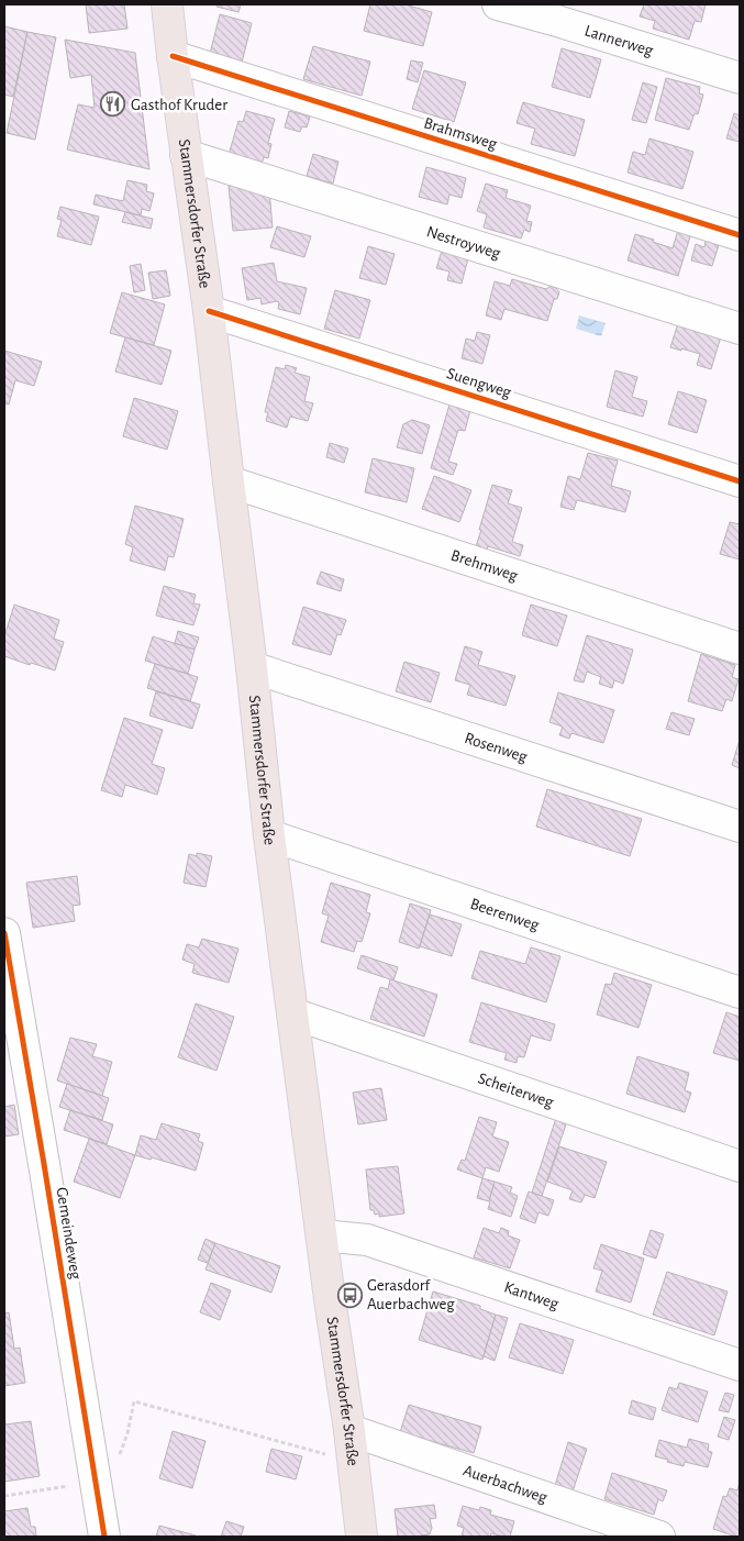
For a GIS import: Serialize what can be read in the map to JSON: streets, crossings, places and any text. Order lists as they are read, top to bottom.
{
  "streets": {
    "main road": ["Stammersdorfer Straße"],
    "street": [
      "Lannerweg",
      "Brahmsweg",
      "Nestroyweg",
      "Suengweg",
      "Brehmweg",
      "Rosenweg",
      "Beerenweg",
      "Scheiterweg",
      "Gemeindeweg",
      "Kantweg",
      "Auerbachweg"
    ]
  },
  "crossings": [
    ["Brahmsweg", "Stammersdorfer Straße"],
    ["Stammersdorfer Straße", "Nestroyweg"],
    ["Stammersdorfer Straße", "Suengweg"],
    ["Stammersdorfer Straße", "Brehmweg"],
    ["Stammersdorfer Straße", "Rosenweg"],
    ["Stammersdorfer Straße", "Beerenweg"],
    ["Stammersdorfer Straße", "Scheiterweg"],
    ["Stammersdorfer Straße", "Kantweg"],
    ["Stammersdorfer Straße", "Auerbachweg"]
  ],
  "places": {
    "restaurant": ["Gasthof Kruder"],
    "bus stop": ["Gerasdorf Auerbachweg"]
  }
}
